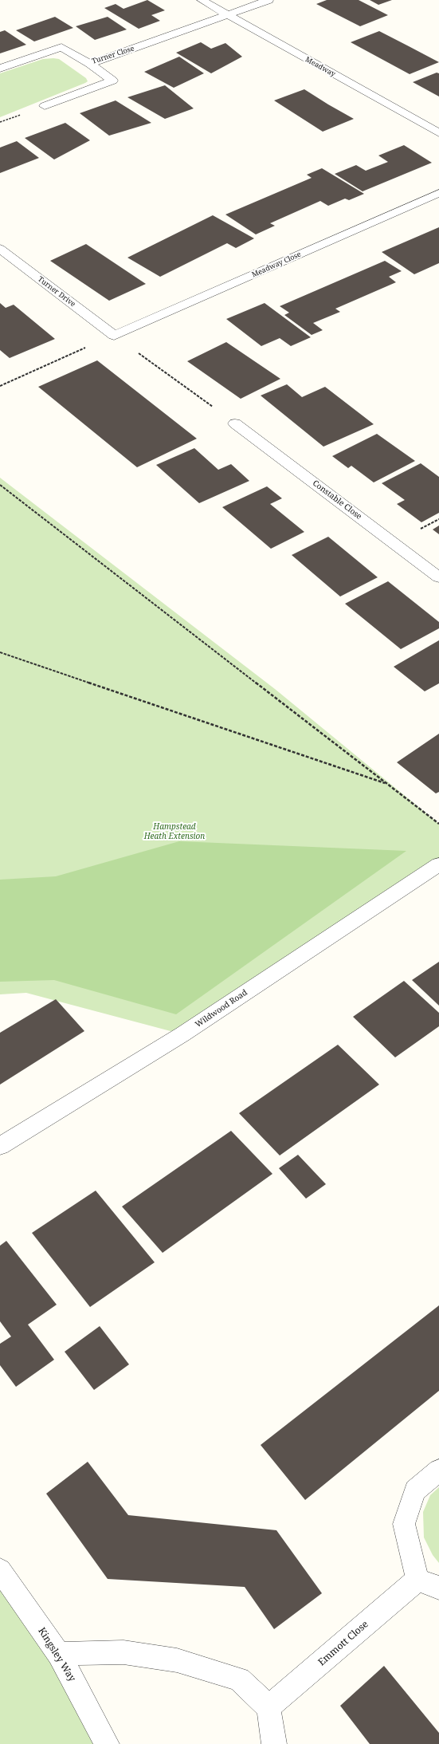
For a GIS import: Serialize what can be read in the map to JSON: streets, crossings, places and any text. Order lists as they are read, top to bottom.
{
  "streets": {
    "street": [
      "Turner Close",
      "Meadway",
      "Meadway Close",
      "Turner Drive",
      "Constable Close",
      "Wildwood Road",
      "Emmott Close",
      "Kingsley Way"
    ]
  },
  "crossings": [
    ["Turner Close", "Meadway"],
    ["Meadway Close", "Turner Drive"]
  ],
  "parks": ["Hampstead Heath Extension"]
}
